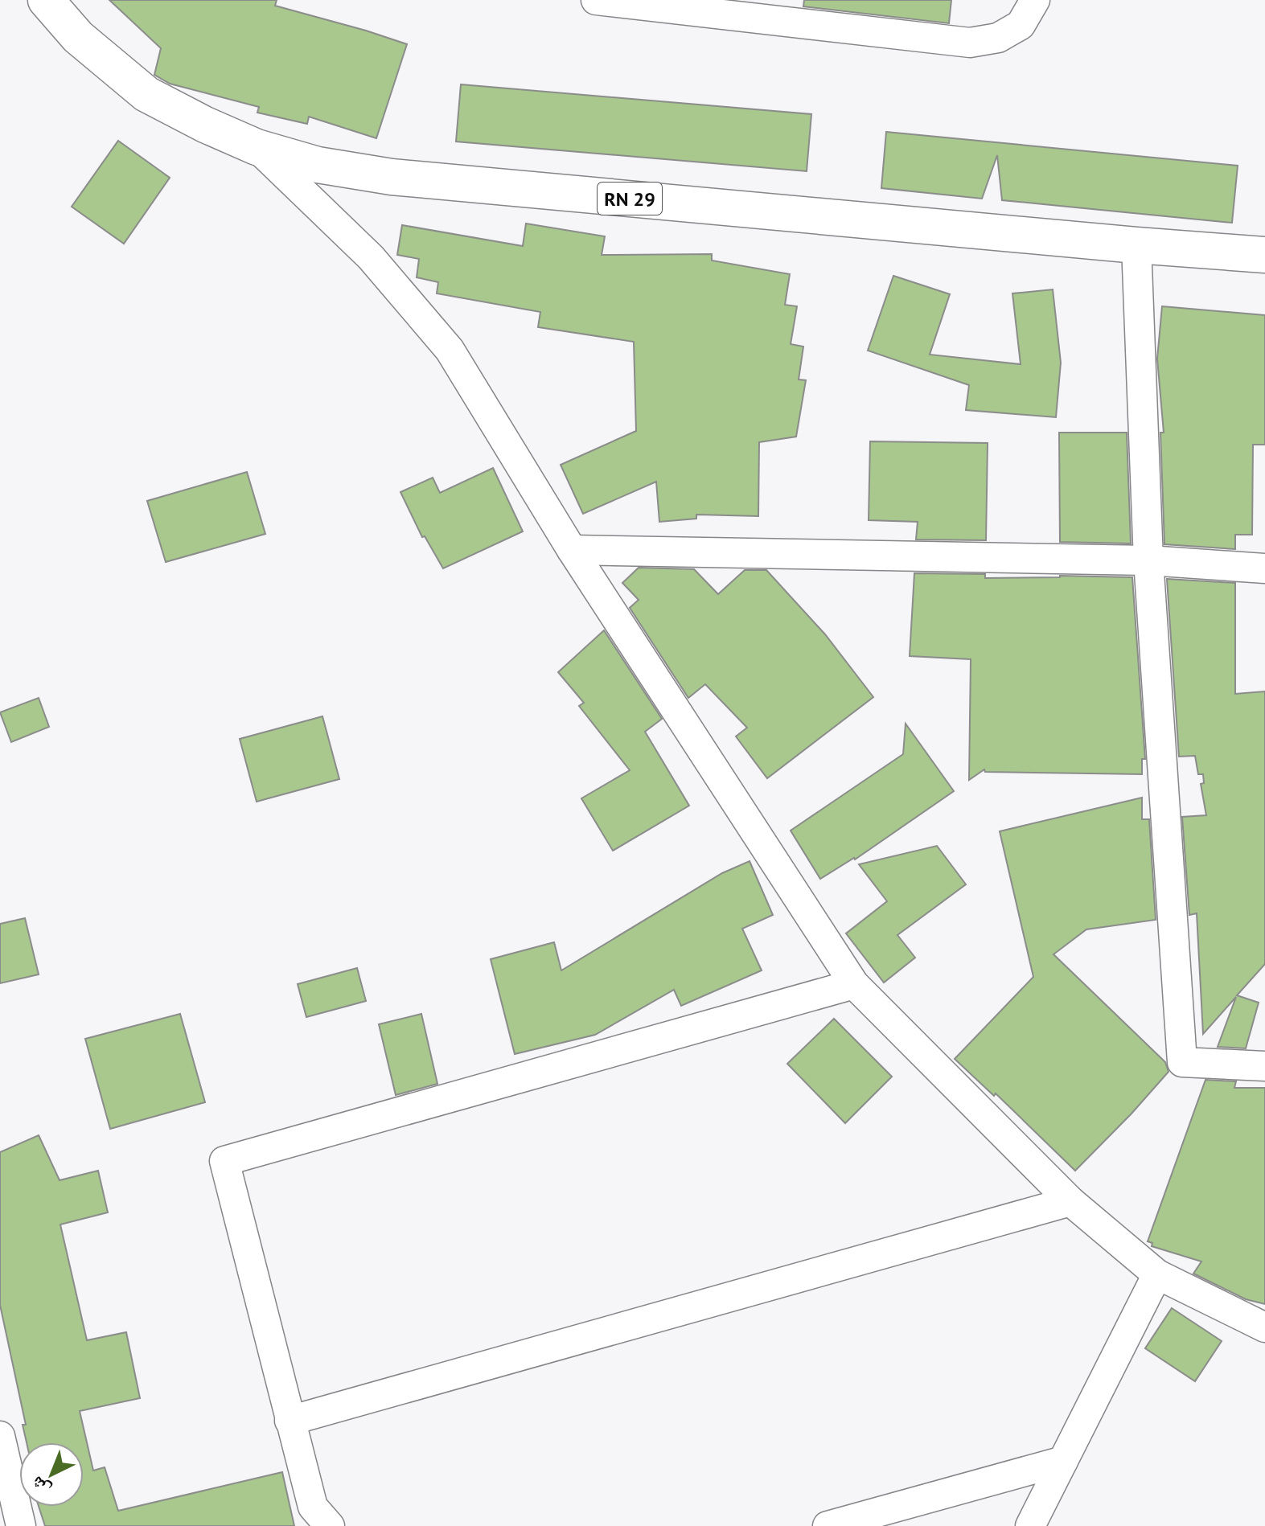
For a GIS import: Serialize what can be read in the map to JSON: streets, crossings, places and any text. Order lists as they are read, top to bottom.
{
  "streets": {
    "main road": ["RN 29"]
  },
  "north": "bottom left"
}
